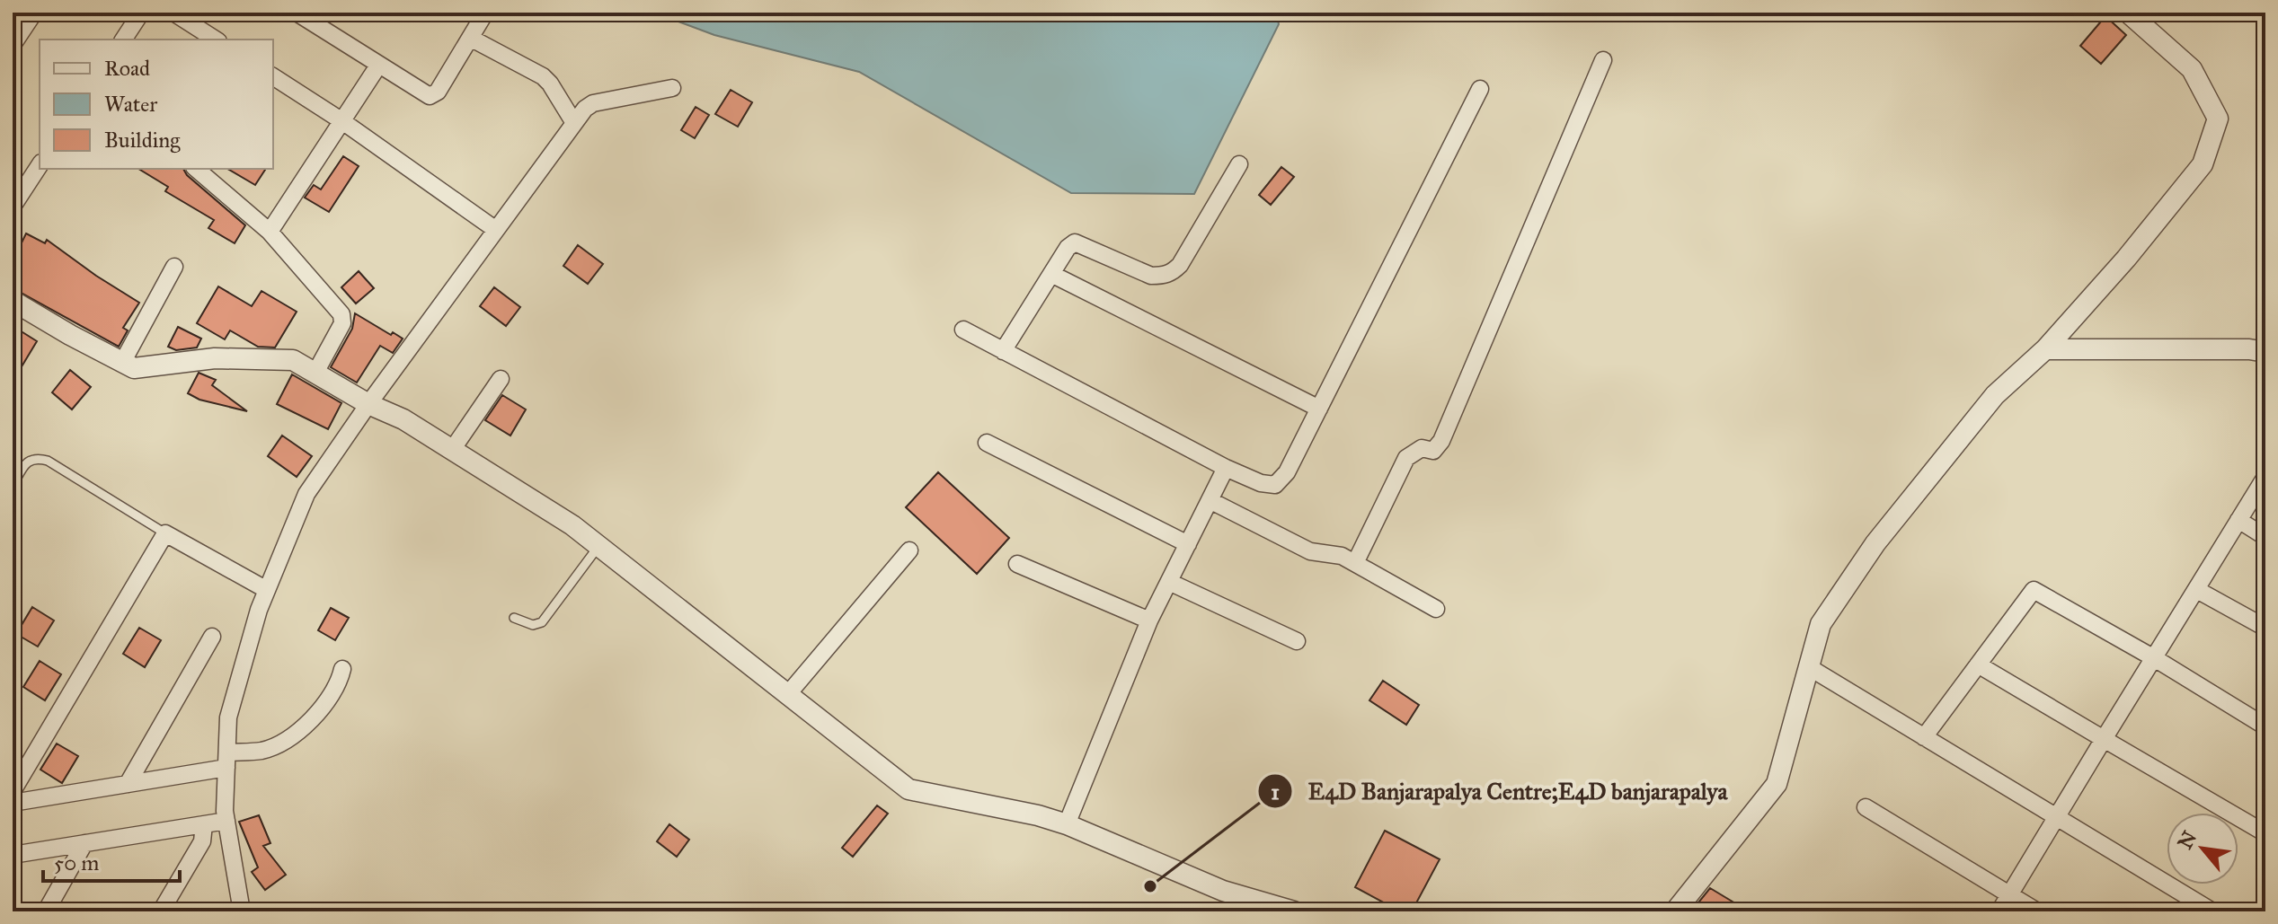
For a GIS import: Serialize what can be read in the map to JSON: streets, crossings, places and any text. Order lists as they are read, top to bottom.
{
  "places": ["E4D Banjarapalya Centre;E4D banjarapalya"],
  "legend": ["Road", "Water", "Building"],
  "scale_bar": "50 m",
  "north": "top left"
}
